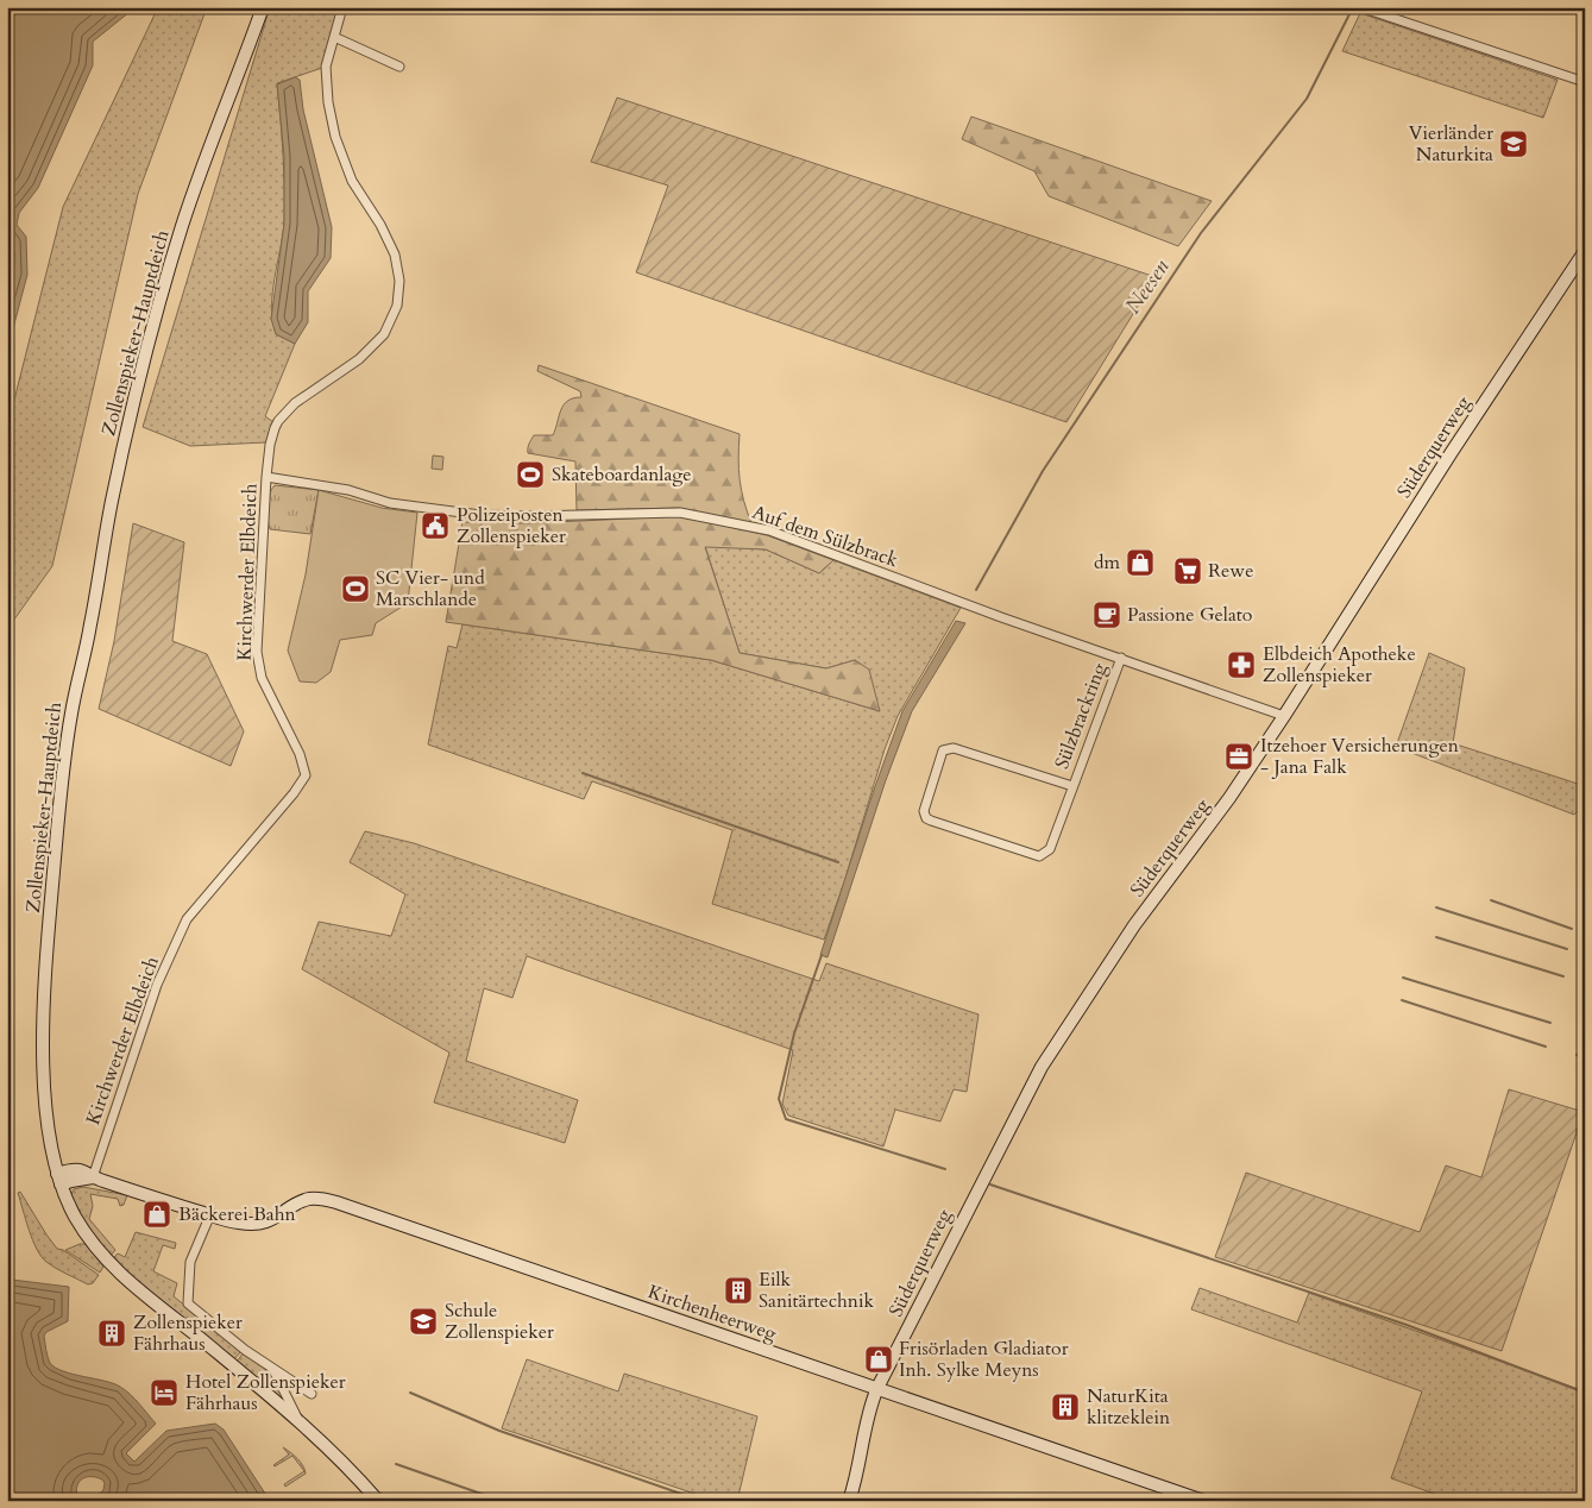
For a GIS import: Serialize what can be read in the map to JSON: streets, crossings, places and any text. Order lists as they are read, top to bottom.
{
  "streets": {
    "street": [
      "Zollenspieker-Hauptdeich",
      "Süderquerweg",
      "Auf dem Sülzbrack",
      "Kirchwerder Elbdeich",
      "Sülzbrackring",
      "Kirchenheerweg"
    ]
  },
  "crossings": [
    ["Zollenspieker-Hauptdeich", "Kirchenheerweg"],
    ["Süderquerweg", "Auf dem Sülzbrack"],
    ["Süderquerweg", "Kirchenheerweg"],
    ["Auf dem Sülzbrack", "Kirchwerder Elbdeich"],
    ["Auf dem Sülzbrack", "Sülzbrackring"],
    ["Kirchwerder Elbdeich", "Kirchenheerweg"]
  ],
  "water": ["Neesen"],
  "places": {
    "school or university": ["Vierländer Naturkita", "Schule Zollenspieker"],
    "sports": ["Skateboardanlage", "SC Vier- und Marschlande"],
    "public building": ["Polizeiposten Zollenspieker"],
    "shop": ["dm", "Bäckerei Bahn", "Frisörladen Gladiator Inh. Sylke Meyns"],
    "supermarket": ["Rewe"],
    "cafe": ["Passione Gelato"],
    "pharmacy": ["Elbdeich Apotheke Zollenspieker"],
    "office": ["Itzehoer Versicherungen - Jana Falk"],
    "building": ["Eilk Sanitärtechnik", "Zollenspieker Fährhaus", "NaturKita klitzeklein"],
    "hotel": ["Hotel Zollenspieker Fährhaus"]
  }
}
